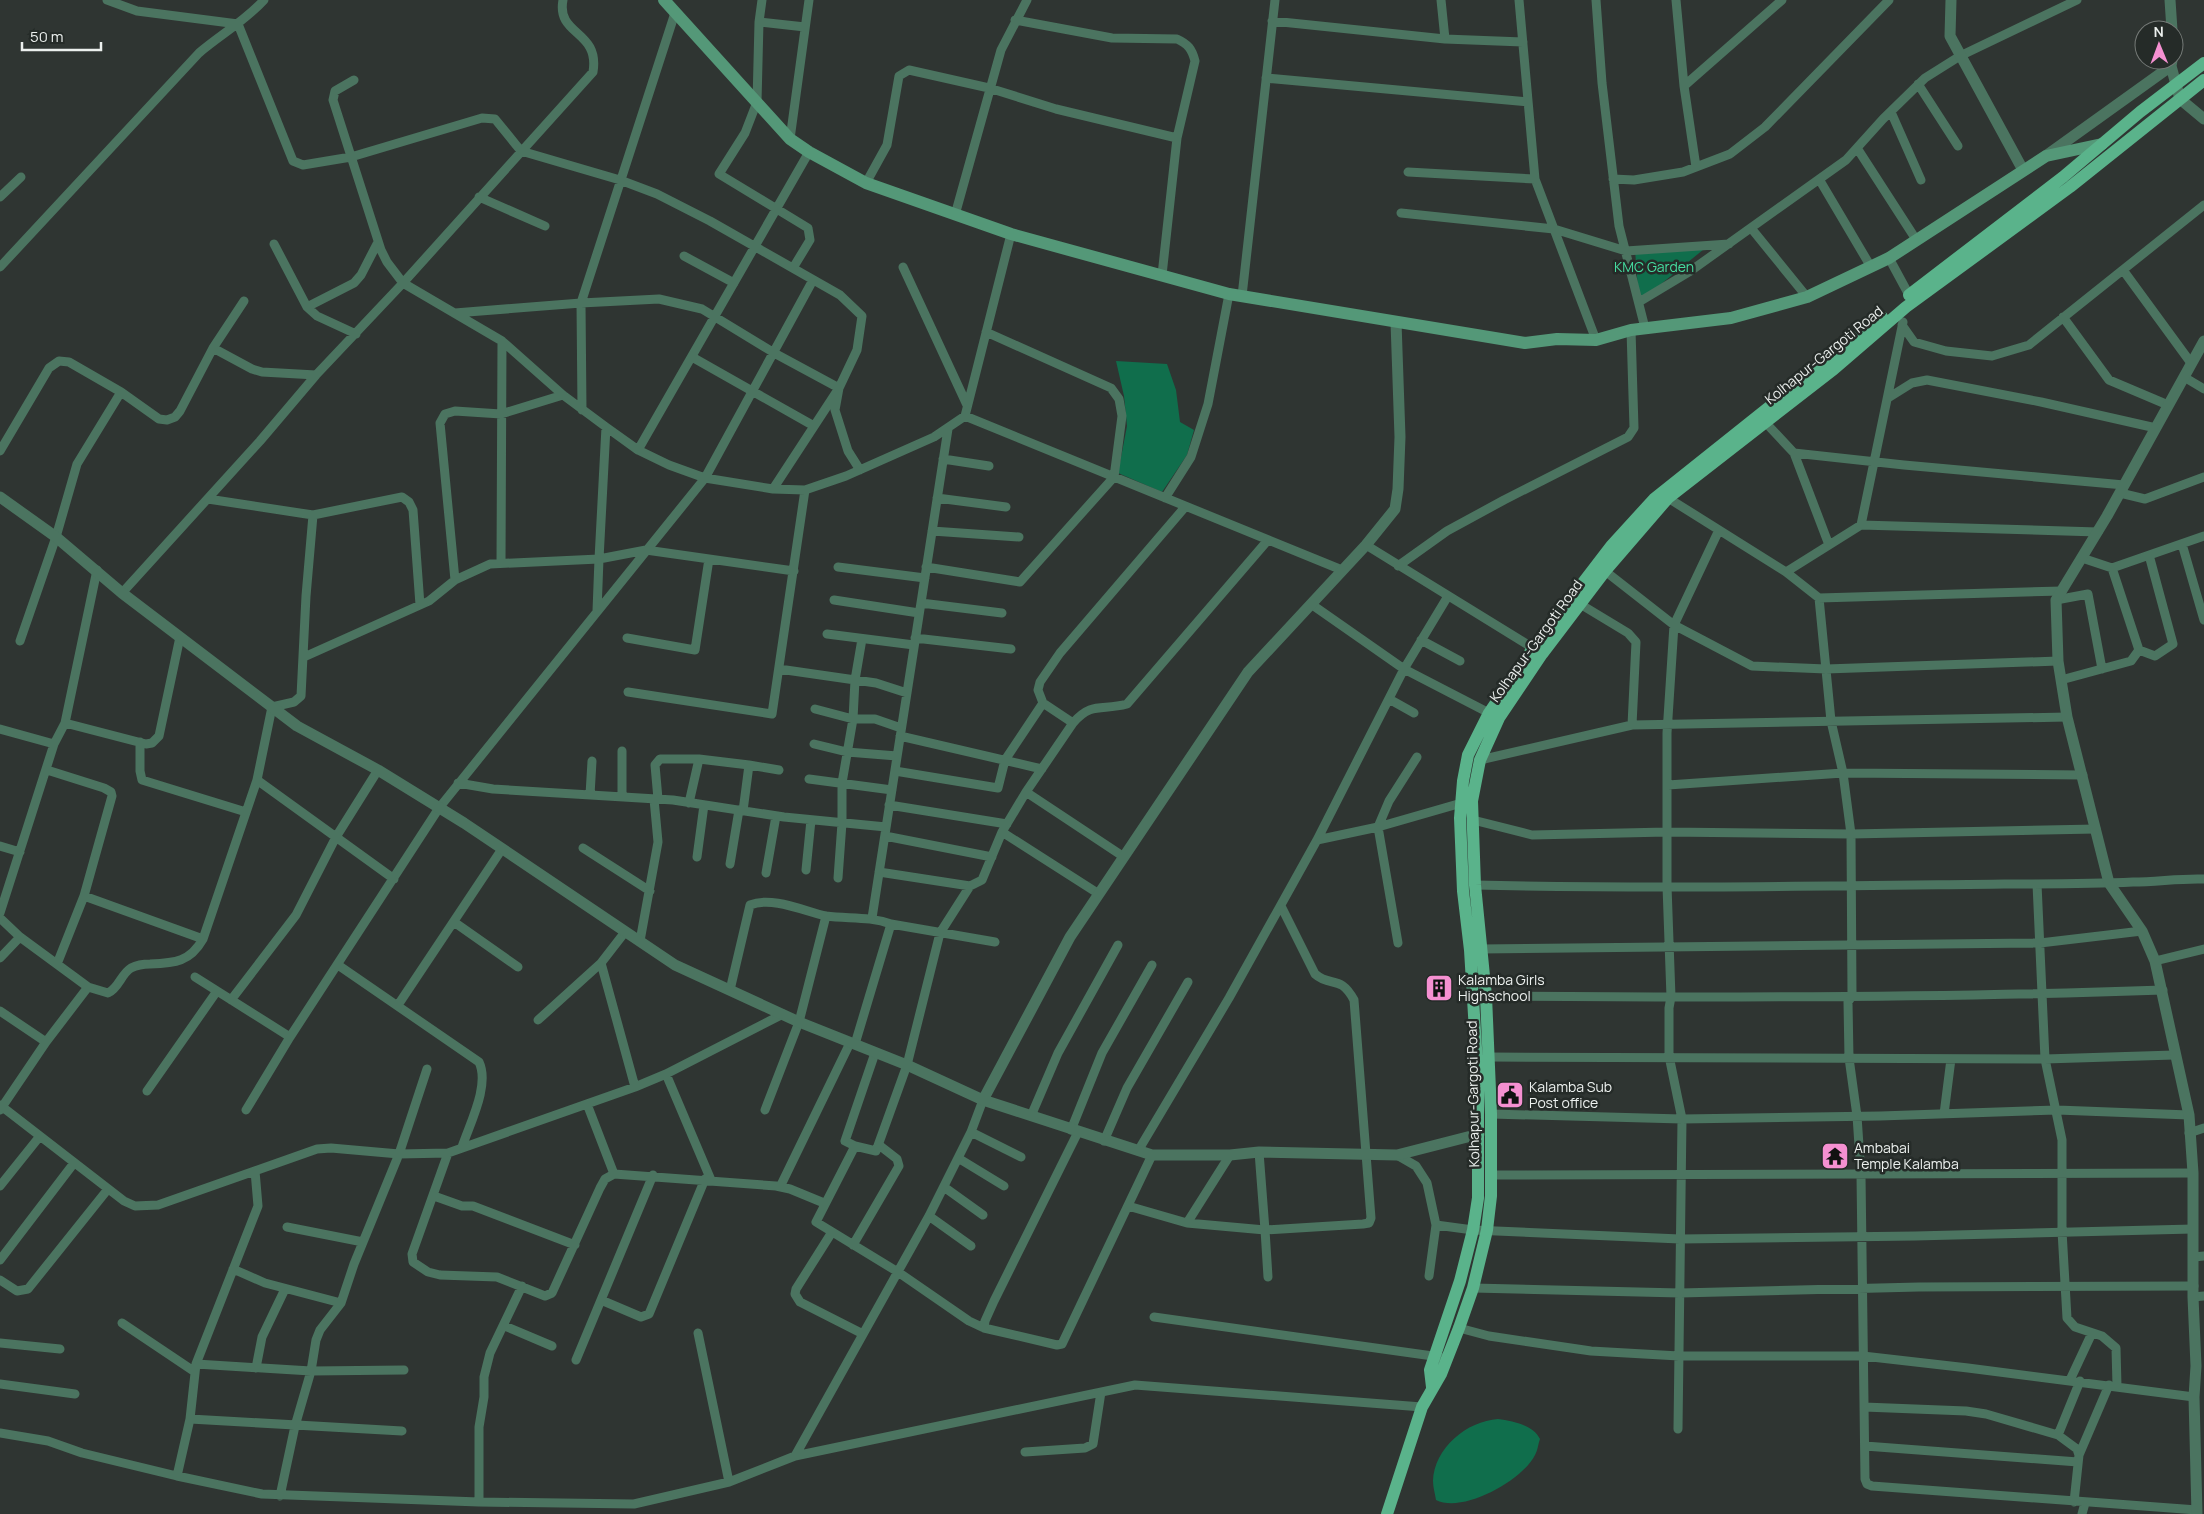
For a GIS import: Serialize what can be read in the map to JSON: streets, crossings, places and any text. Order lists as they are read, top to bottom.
{
  "streets": {
    "main road": ["Kolhapur-Gargoti Road"]
  },
  "parks": ["KMC Garden"],
  "places": {
    "building": ["Kalamba Girls Highschool"],
    "public building": ["Kalamba Sub Post office"],
    "temple": ["Ambabai Temple Kalamba"]
  },
  "scale_bar": "50 m",
  "north": "top"
}
